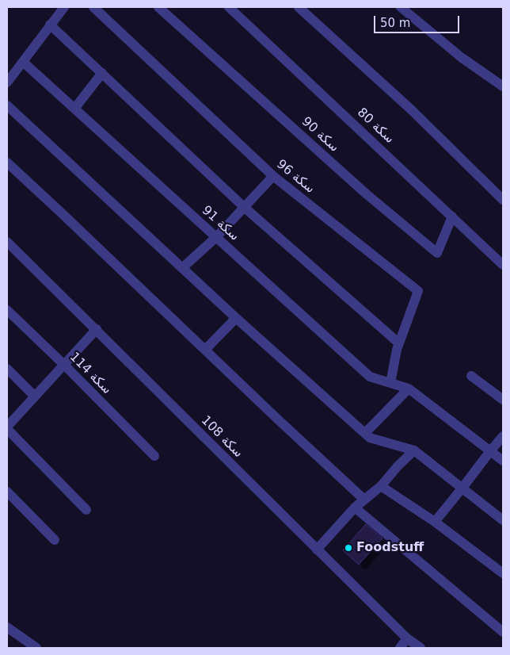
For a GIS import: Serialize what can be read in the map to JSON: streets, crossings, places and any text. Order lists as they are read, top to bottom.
{
  "streets": {
    "street": [
      "سكة 80",
      "سكة 90",
      "سكة 96",
      "سكة 91",
      "سكة 114",
      "سكة 108"
    ]
  },
  "crossings": [
    ["سكة 80", "سكة 90"],
    ["سكة 96", "سكة 91"]
  ],
  "places": ["Foodstuff"],
  "scale_bar": "50 m"
}
